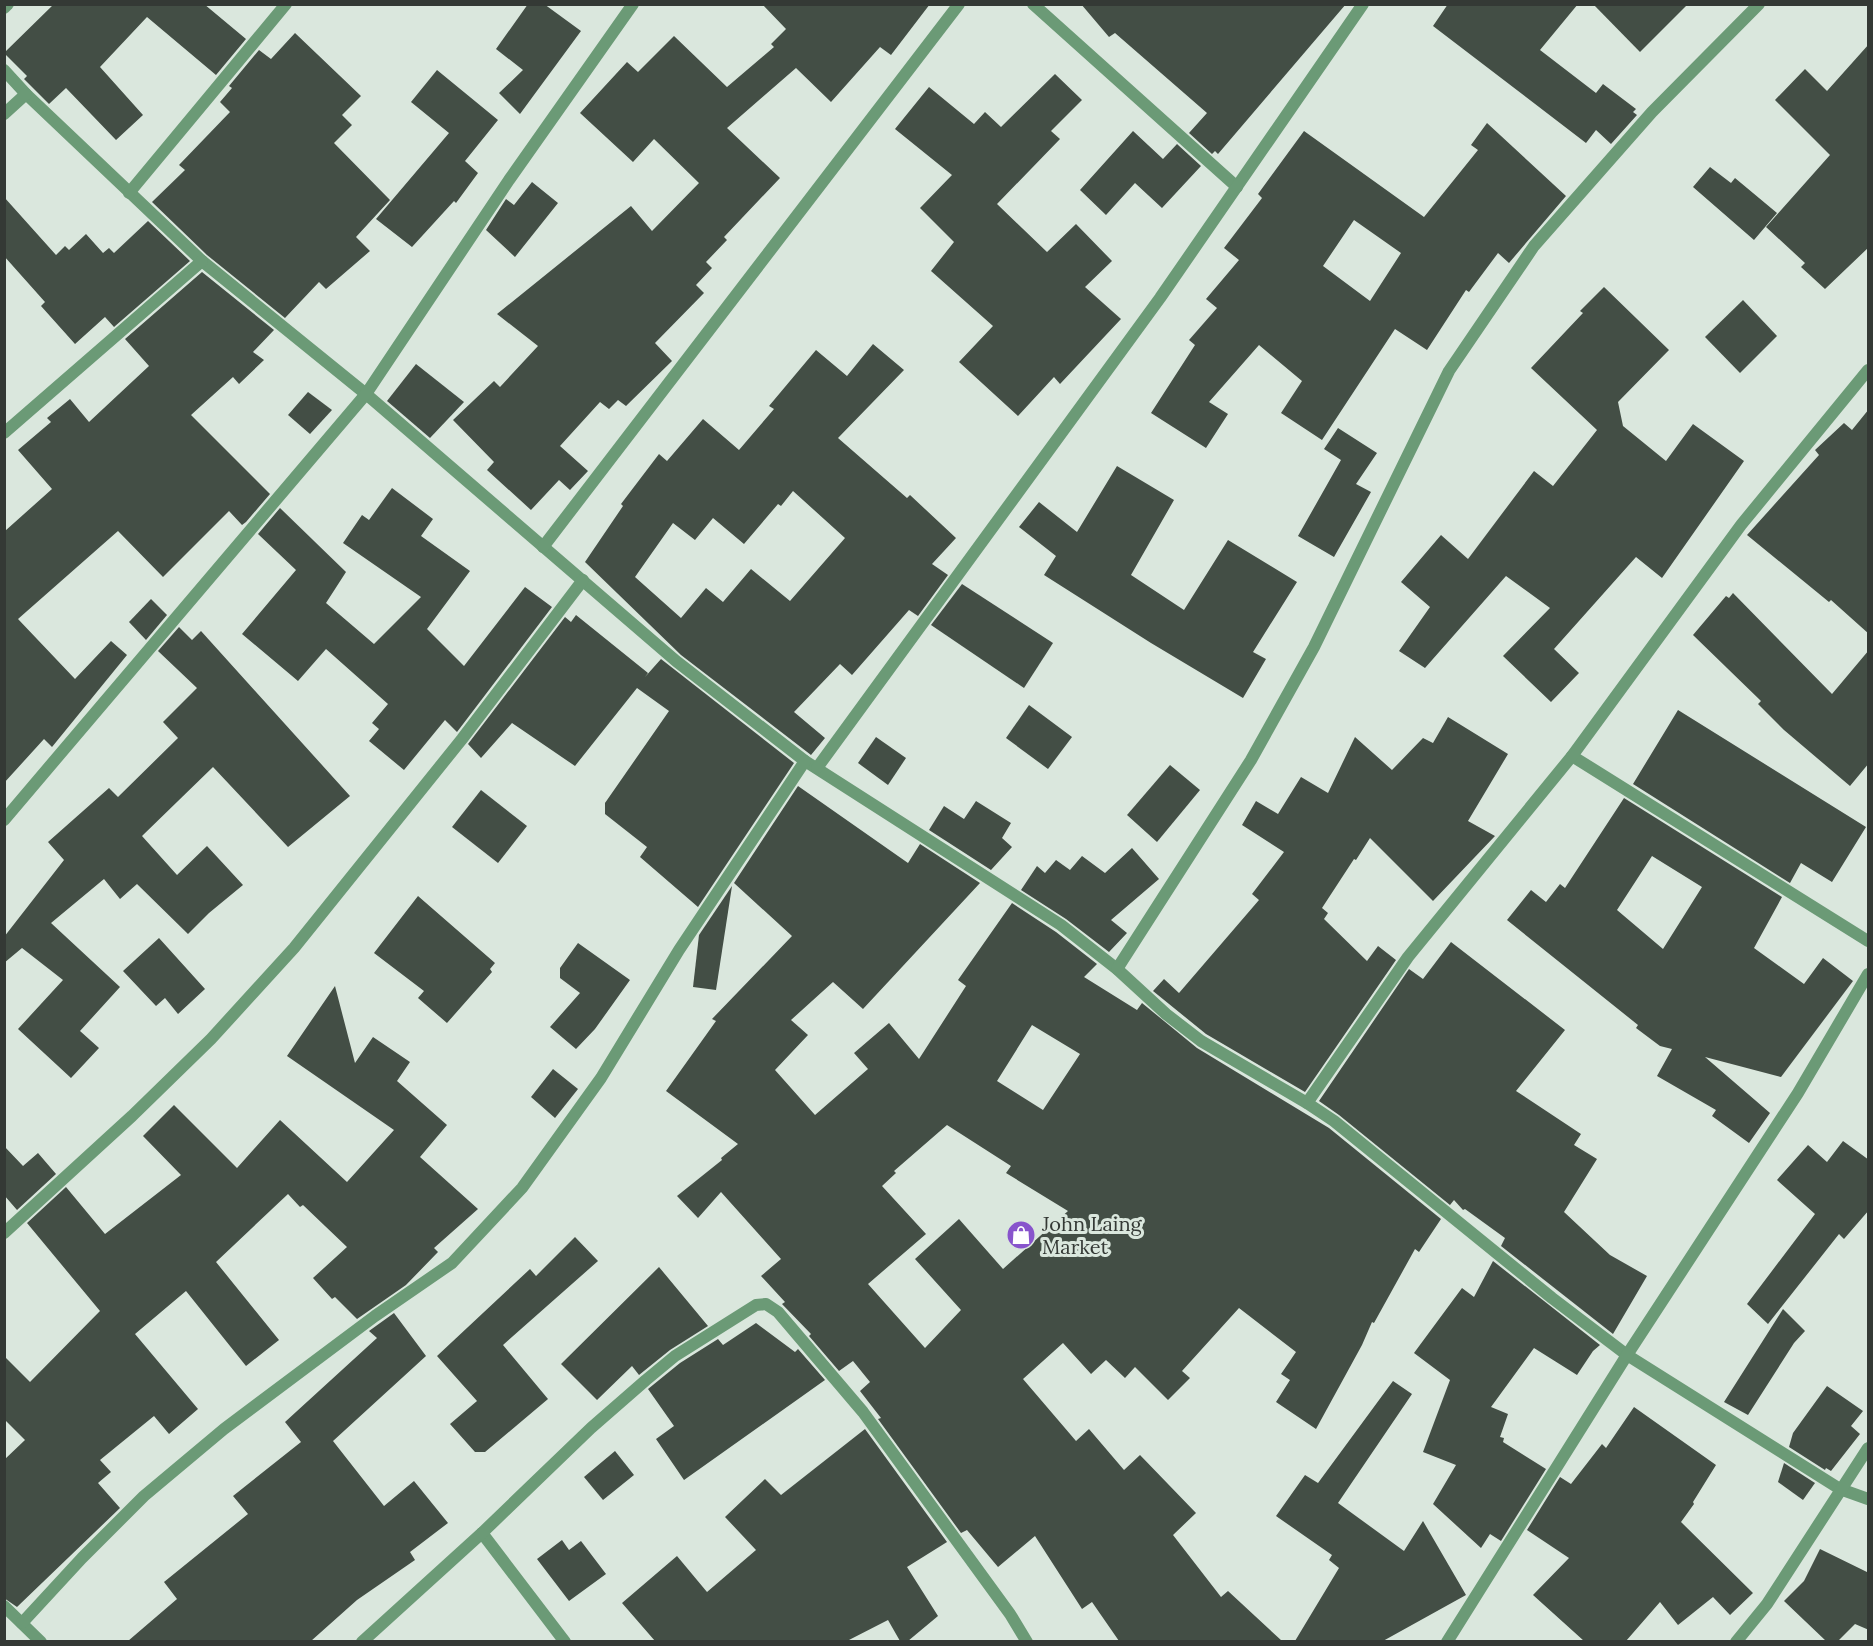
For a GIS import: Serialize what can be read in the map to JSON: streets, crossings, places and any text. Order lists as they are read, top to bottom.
{
  "places": {
    "shop": ["John Laing Market"]
  }
}
